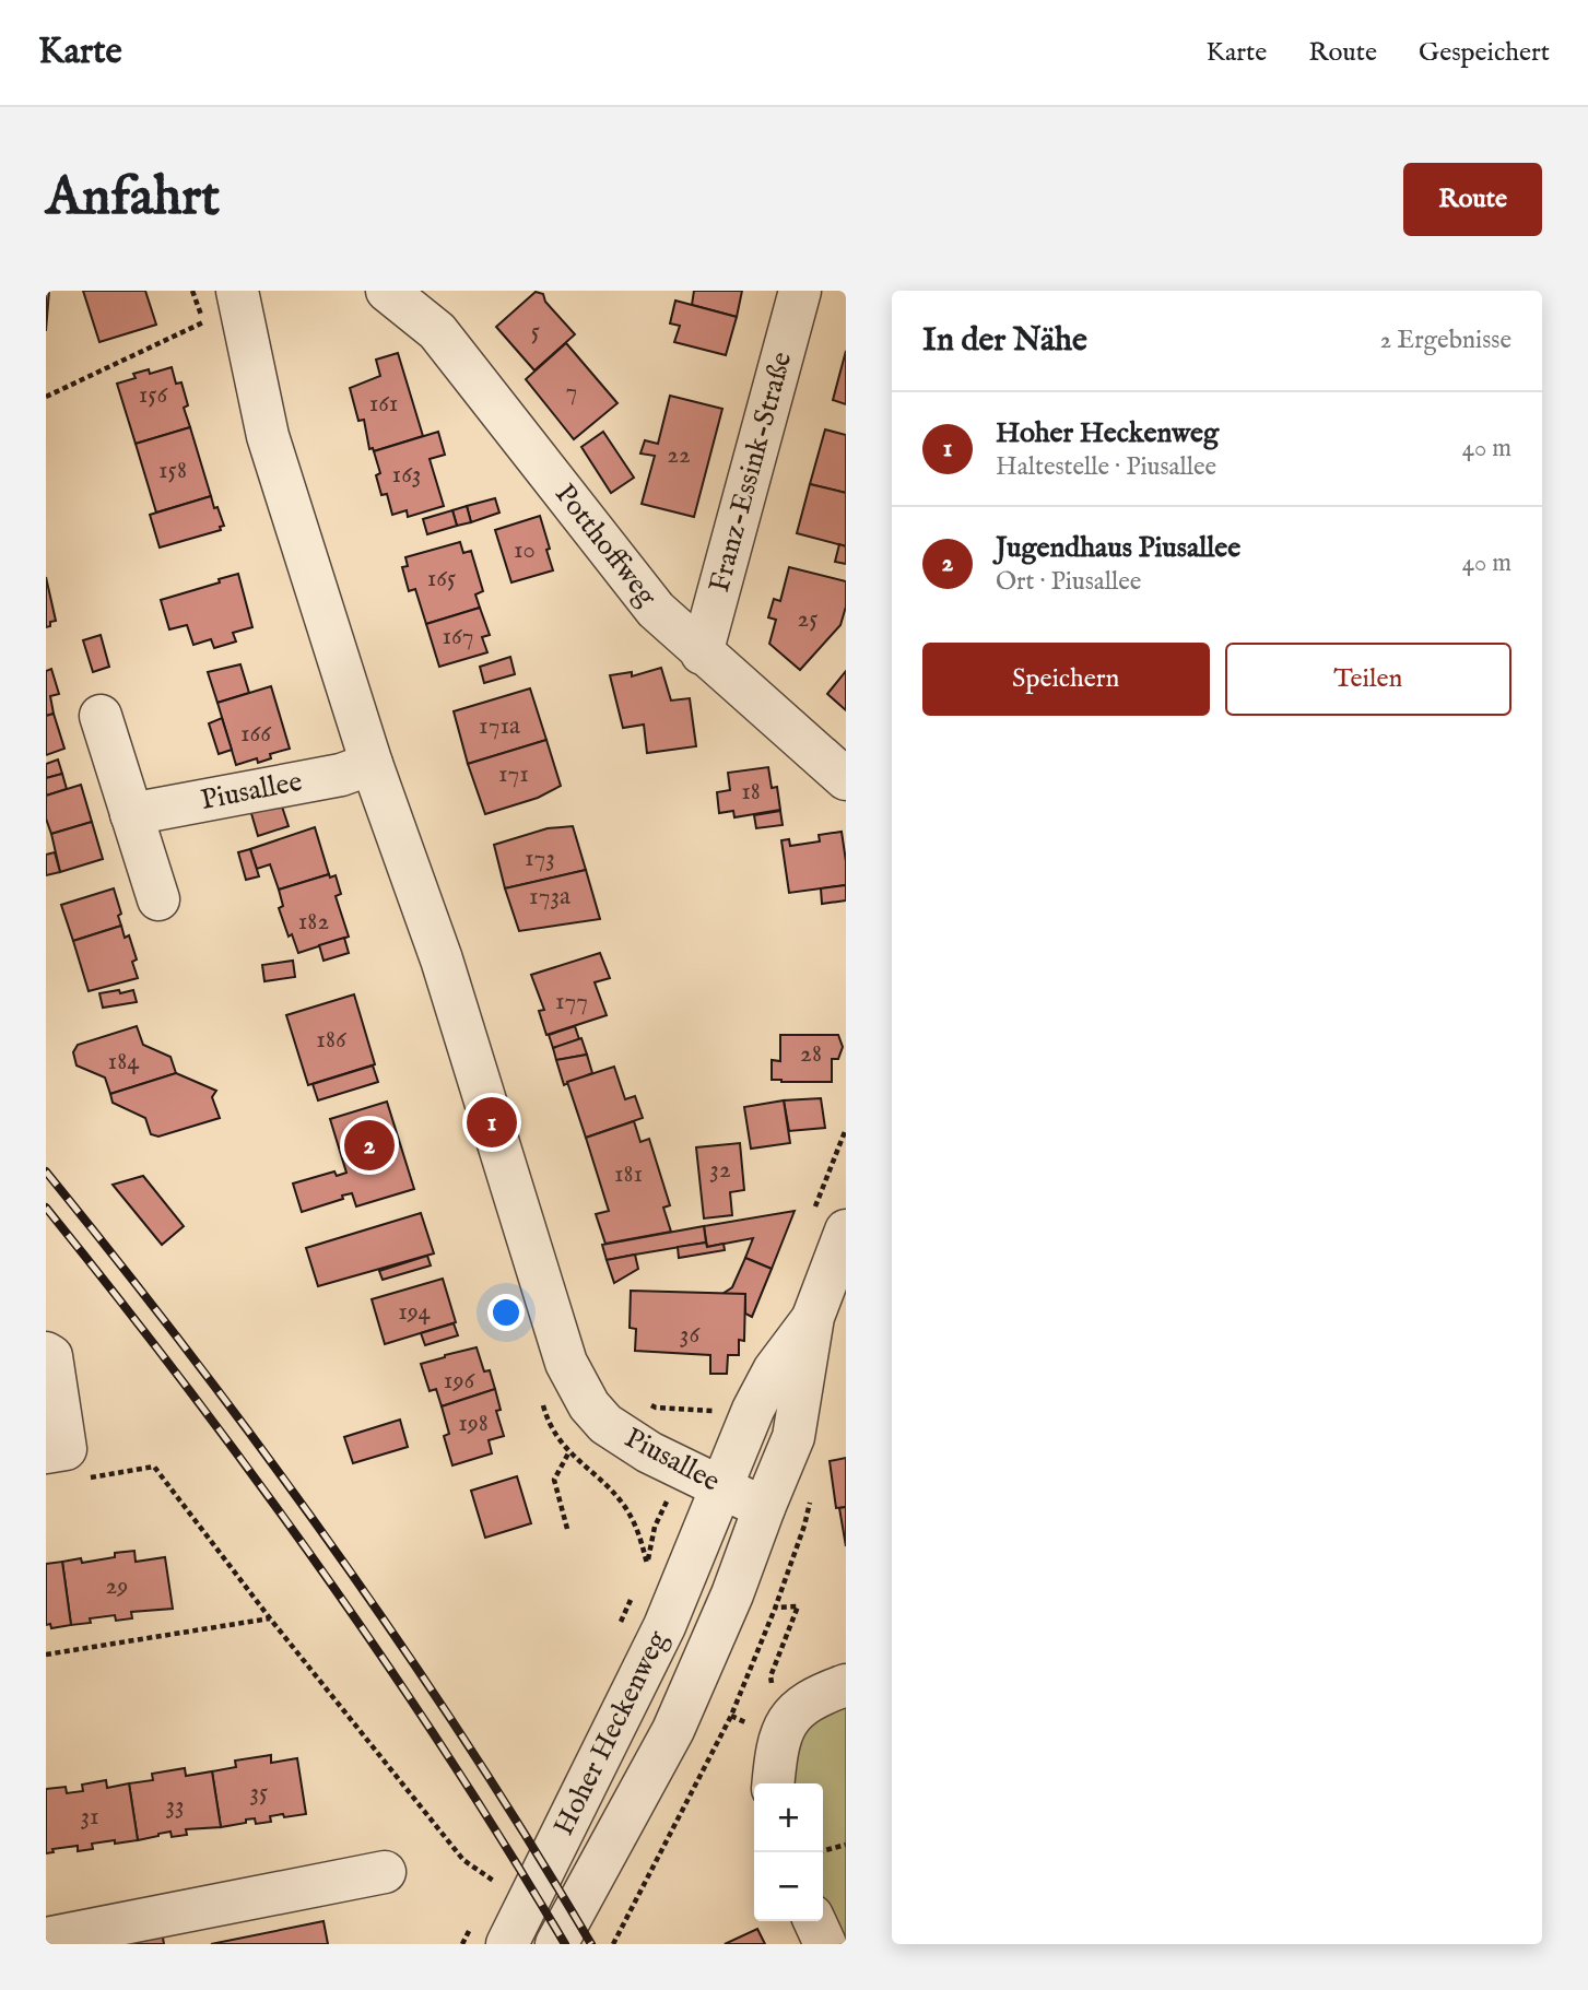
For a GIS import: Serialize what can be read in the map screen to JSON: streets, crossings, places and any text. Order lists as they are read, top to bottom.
{
  "streets": {
    "street": [
      "Franz-Essink-Straße",
      "Potthoffweg",
      "Piusallee",
      "Hoher Heckenweg"
    ]
  },
  "crossings": [
    ["Franz-Essink-Straße", "Potthoffweg"],
    ["Piusallee", "Hoher Heckenweg"]
  ],
  "house_numbers": [
    "5",
    "7",
    "156",
    "161",
    "22",
    "158",
    "163",
    "10",
    "165",
    "25",
    "167",
    "171a",
    "166",
    "171",
    "18",
    "173",
    "173a",
    "182",
    "177",
    "186",
    "28",
    "184",
    "32",
    "181",
    "194",
    "36",
    "196",
    "198",
    "29",
    "35",
    "33",
    "31"
  ],
  "page": {
    "header": "Karte",
    "nav": ["Karte", "Route", "Gespeichert"],
    "buttons": [
      "Route",
      ["Speichern", "Teilen"]
    ],
    "title": "Anfahrt",
    "heading": ["In der Nähe", "2 Ergebnisse"],
    "list": [
      {
        "mark": "1",
        "name": "Hoher Heckenweg",
        "note": "Haltestelle · Piusallee",
        "value": "40 m"
      },
      {
        "mark": "2",
        "name": "Jugendhaus Piusallee",
        "note": "Ort · Piusallee",
        "value": "40 m"
      }
    ],
    "pins": ["1", "2"],
    "map_buttons": ["+", "−"]
  }
}
